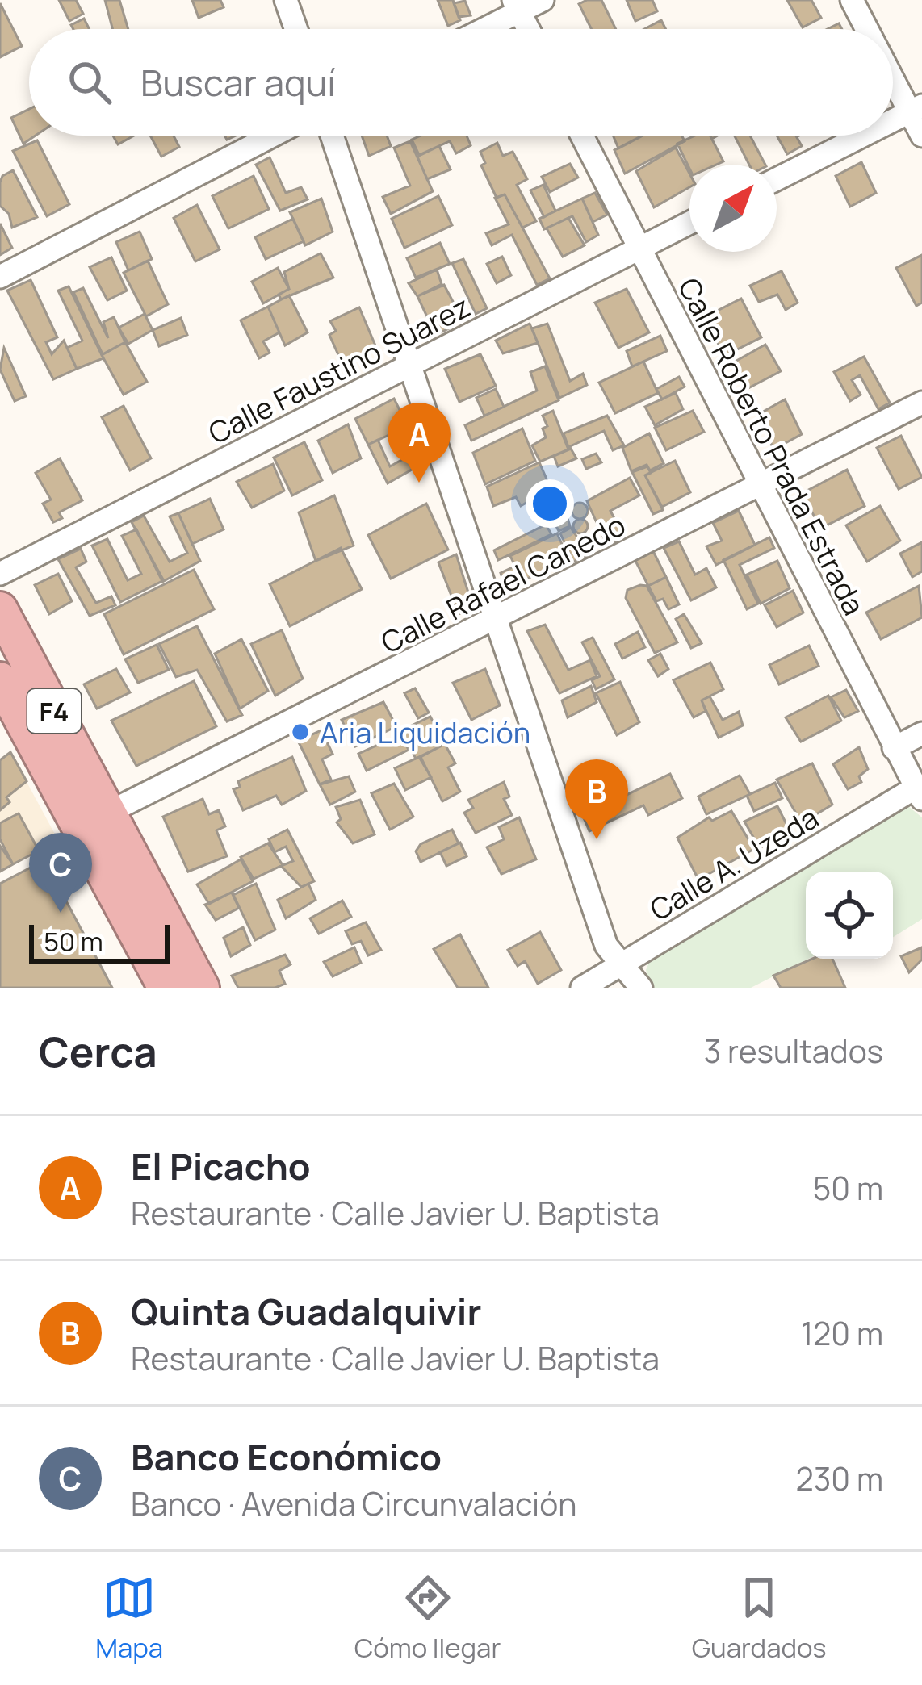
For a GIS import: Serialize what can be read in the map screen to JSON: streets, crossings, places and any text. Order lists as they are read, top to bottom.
{
  "streets": {
    "highway": ["F4"],
    "street": [
      "Calle Faustino Suarez",
      "Calle Roberto Prada Estrada",
      "Calle Rafael Canedo",
      "Calle A. Uzeda"
    ]
  },
  "crossings": [
    ["Calle Faustino Suarez", "Calle Roberto Prada Estrada"],
    ["Calle Roberto Prada Estrada", "Calle Rafael Canedo"],
    ["Calle Roberto Prada Estrada", "Calle A. Uzeda"],
    ["Calle Rafael Canedo", "F4"]
  ],
  "places": ["Aria Liquidación"],
  "scale_bar": "50 m",
  "north": "top right",
  "page": {
    "search": "Buscar aquí",
    "pins": ["A", "B", "C"],
    "scale": "50 m",
    "heading": ["Cerca", "3 resultados"],
    "list": [
      {
        "mark": "A",
        "name": "El Picacho",
        "note": "Restaurante · Calle Javier U. Baptista",
        "value": "50 m"
      },
      {
        "mark": "B",
        "name": "Quinta Guadalquivir",
        "note": "Restaurante · Calle Javier U. Baptista",
        "value": "120 m"
      },
      {
        "mark": "C",
        "name": "Banco Económico",
        "note": "Banco · Avenida Circunvalación",
        "value": "230 m"
      }
    ],
    "nav": ["Mapa", "Cómo llegar", "Guardados"]
  }
}
